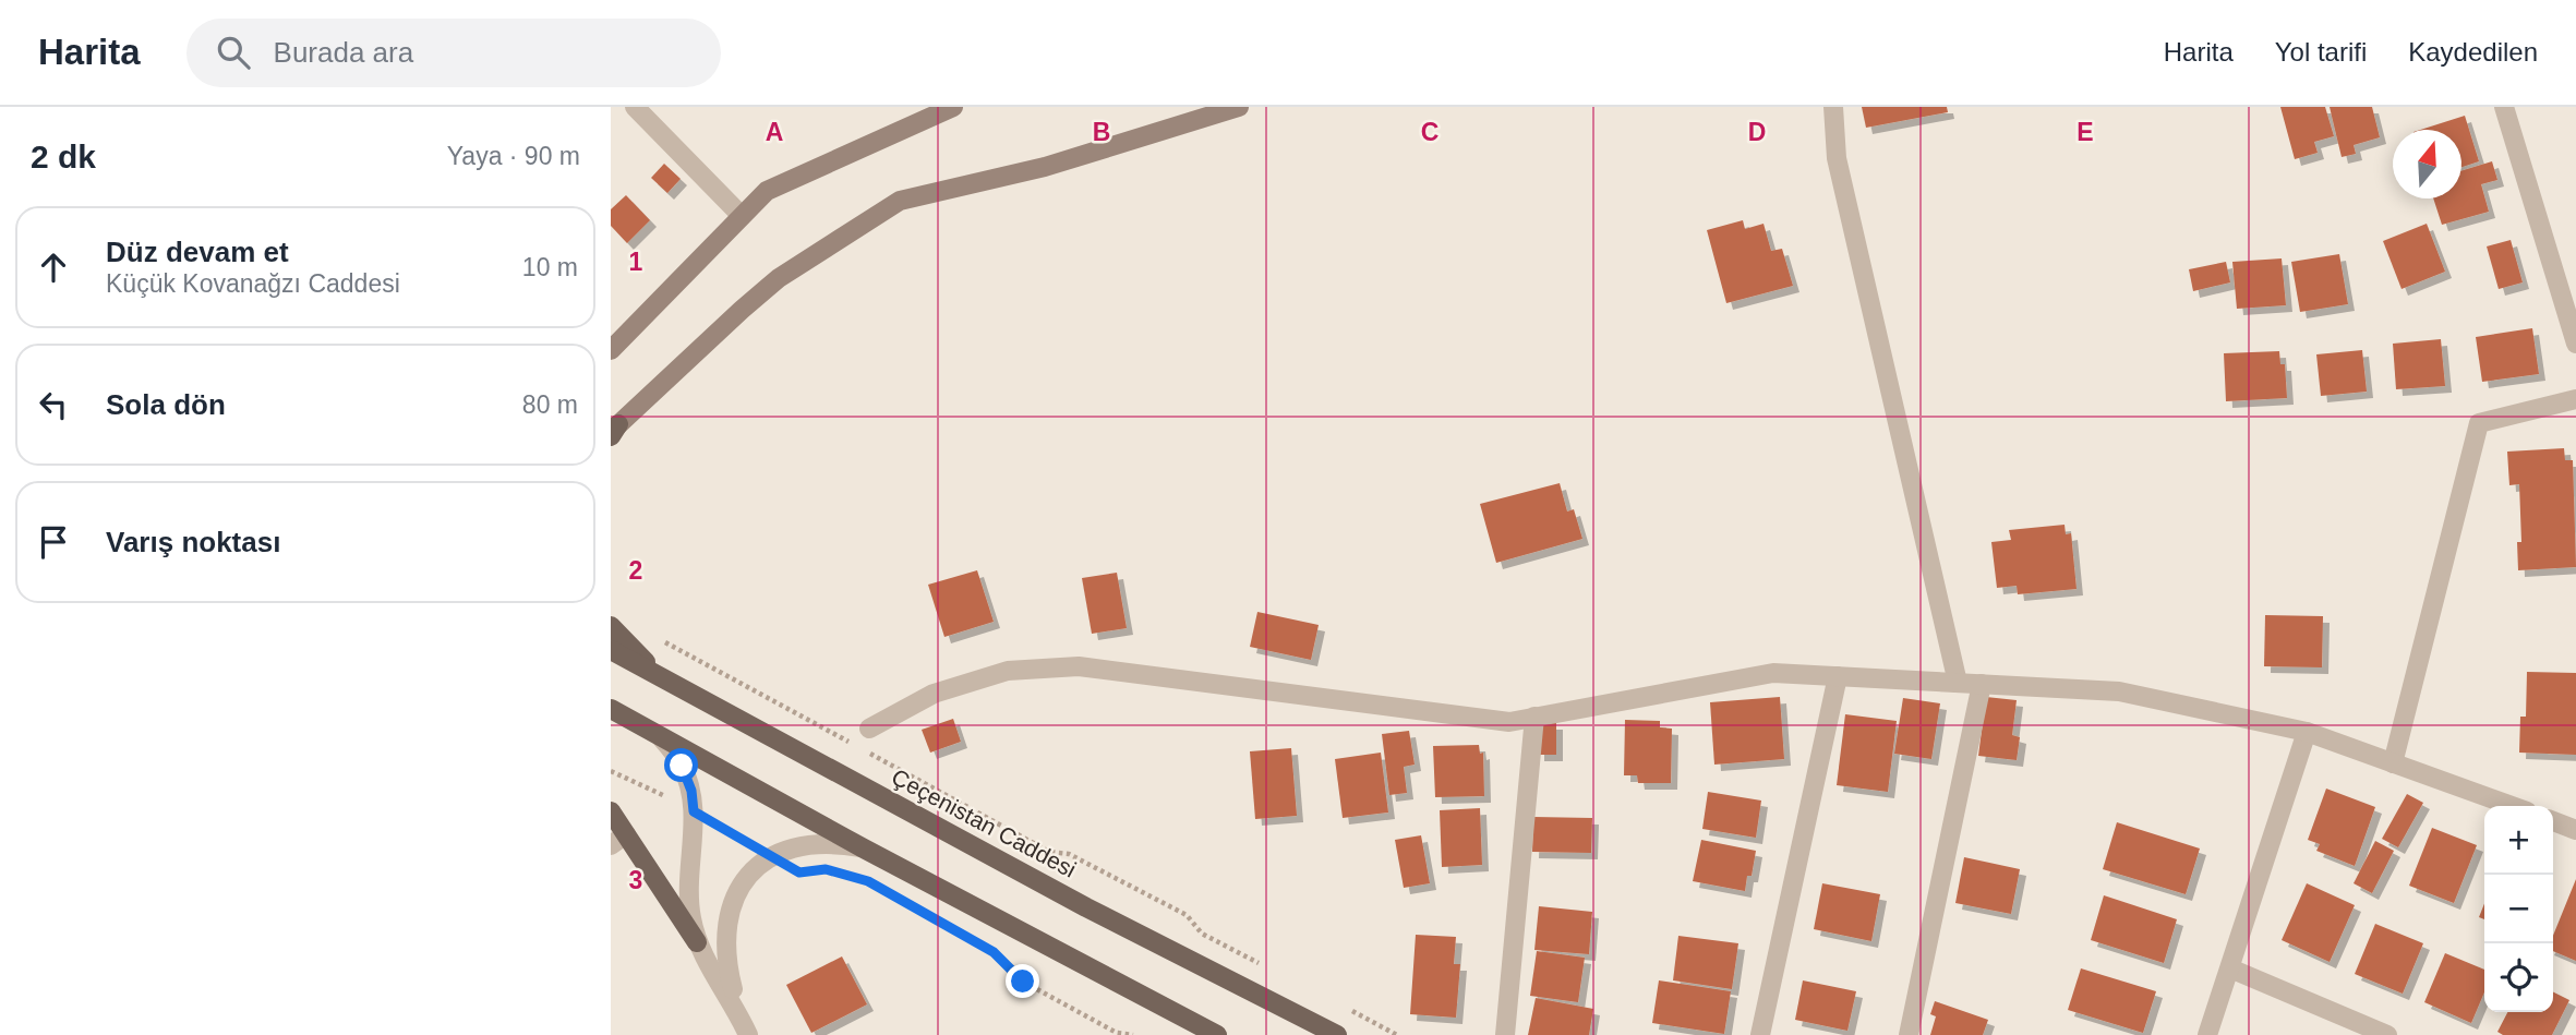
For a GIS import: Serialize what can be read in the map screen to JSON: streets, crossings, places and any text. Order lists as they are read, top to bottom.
{
  "streets": {
    "main road": ["Çeçenistan Caddesi"]
  },
  "north": "top",
  "page": {
    "header": "Harita",
    "search": "Burada ara",
    "nav": ["Harita", "Yol tarifi", "Kaydedilen"],
    "heading": ["2 dk", "Yaya · 90 m"],
    "list": [
      ["Düz devam et", "Küçük Kovanağzı Caddesi", "10 m"],
      ["Sola dön", "80 m"],
      "Varış noktası"
    ],
    "map_buttons": ["+", "−"]
  },
  "grid": {
    "columns": [
      "A",
      "B",
      "C",
      "D",
      "E"
    ],
    "rows": ["1", "2", "3"]
  }
}
